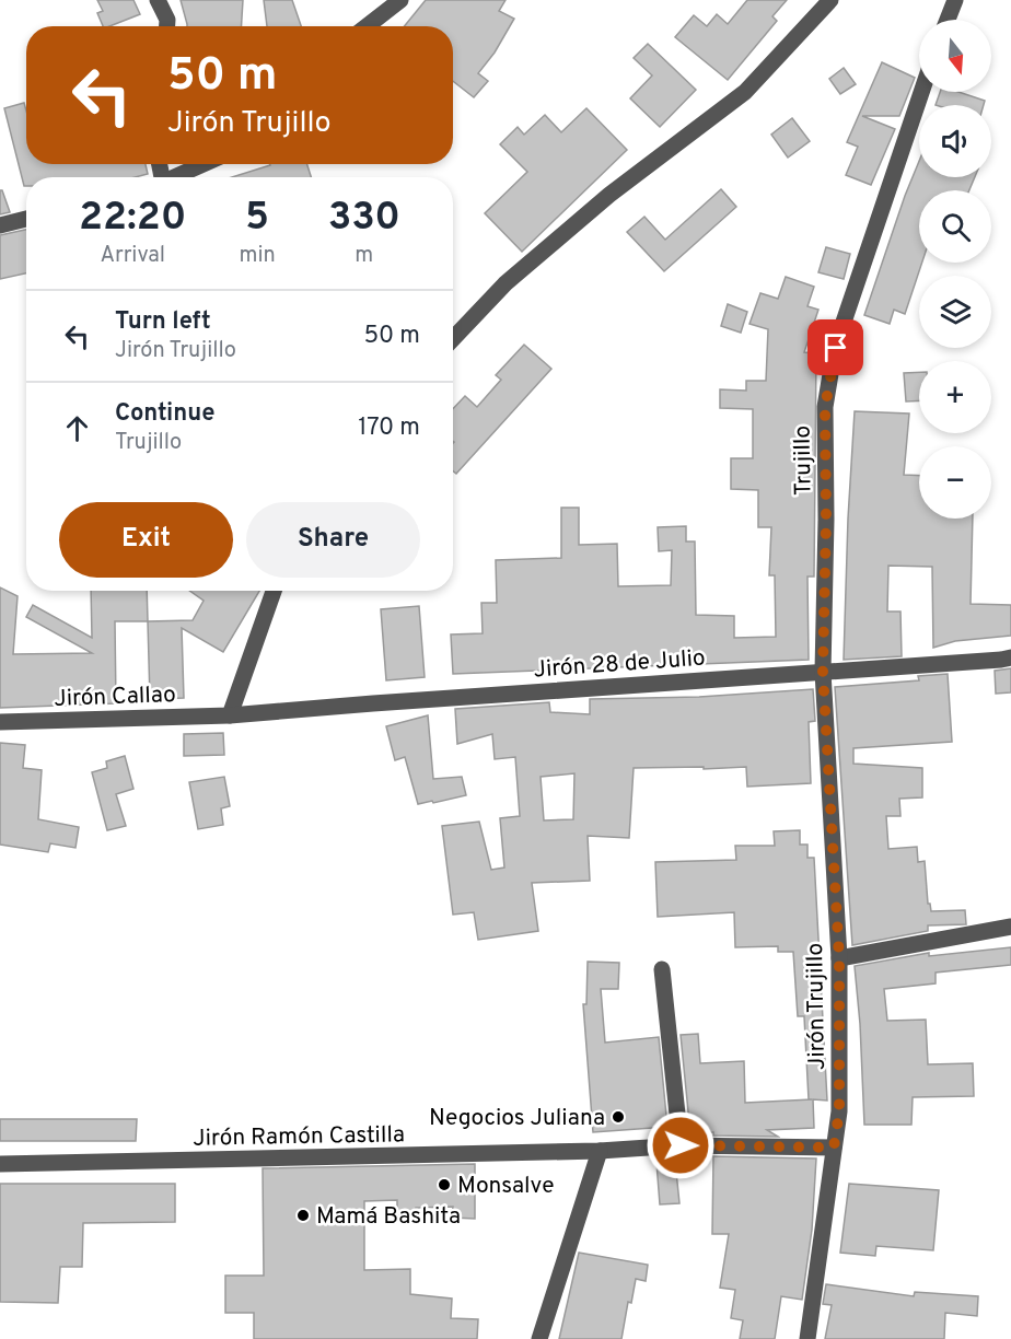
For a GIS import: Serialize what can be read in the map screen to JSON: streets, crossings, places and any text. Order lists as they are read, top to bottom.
{
  "streets": {
    "street": [
      "Trujillo",
      "Jirón 28 de Julio",
      "Jirón Callao",
      "Jirón Trujillo",
      "Jirón Ramón Castilla"
    ]
  },
  "crossings": [
    ["Trujillo", "Jirón 28 de Julio"],
    ["Trujillo", "Jirón Trujillo"],
    ["Jirón 28 de Julio", "Jirón Callao"],
    ["Jirón 28 de Julio", "Jirón Trujillo"],
    ["Jirón Trujillo", "Jirón Ramón Castilla"]
  ],
  "places": ["Negocios Juliana", "Monsalve", "Mamá Bashita"],
  "north": "bottom",
  "page": {
    "map_buttons": ["+", "−"],
    "turn": ["50 m", "Jirón Trujillo"],
    "eta": [
      "22:20",
      "Arrival",
      "5",
      "min",
      "330",
      "m"
    ],
    "list": [
      {
        "name": "Turn left",
        "note": "Jirón Trujillo",
        "value": "50 m"
      },
      {
        "name": "Continue",
        "note": "Trujillo",
        "value": "170 m"
      }
    ],
    "buttons": ["Exit", "Share"]
  }
}
